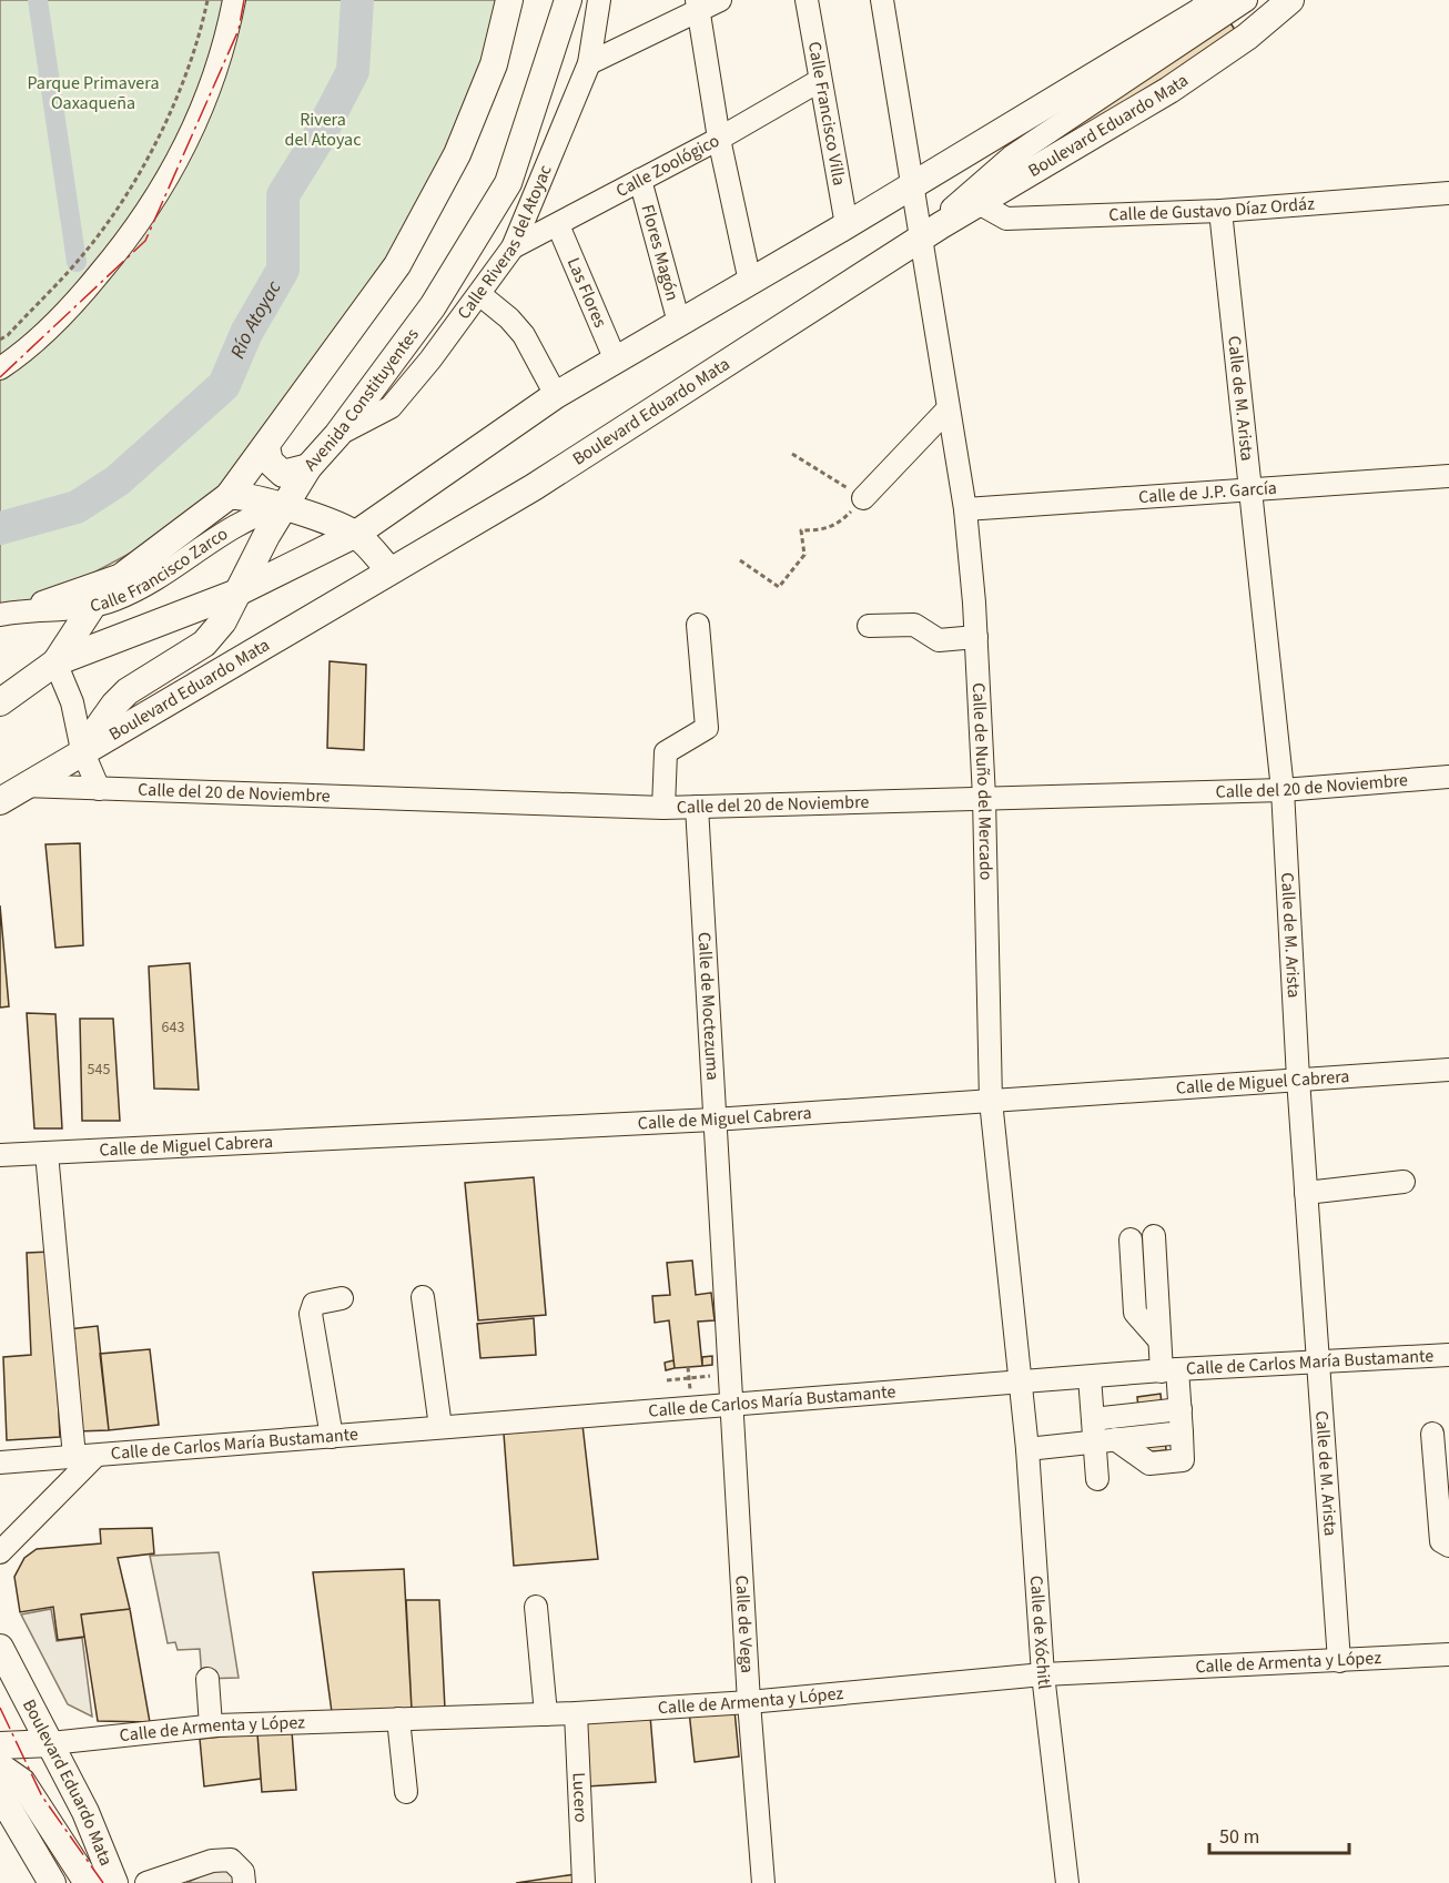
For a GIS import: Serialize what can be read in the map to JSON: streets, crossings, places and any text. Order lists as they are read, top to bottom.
{
  "streets": {
    "main road": ["Boulevard Eduardo Mata", "Avenida Constituyentes"],
    "street": [
      "Calle Francisco Villa",
      "Calle Zoológico",
      "Calle de Gustavo Díaz Ordáz",
      "Calle Riveras del Atoyac",
      "Flores Magón",
      "Las Flores",
      "Calle de M. Arista",
      "Calle de J.P. García",
      "Calle Francisco Zarco",
      "Calle de Nuño del Mercado",
      "Calle del 20 de Noviembre",
      "Calle de Moctezuma",
      "Calle de Miguel Cabrera",
      "Calle de Carlos María Bustamante",
      "Calle de Vega",
      "Calle de Xóchitl",
      "Calle de Armenta y López",
      "Lucero"
    ]
  },
  "crossings": [
    ["Calle Francisco Villa", "Calle Zoológico"],
    ["Boulevard Eduardo Mata", "Calle de Gustavo Díaz Ordáz"],
    ["Boulevard Eduardo Mata", "Avenida Constituyentes"],
    ["Boulevard Eduardo Mata", "Calle de Nuño del Mercado"],
    ["Boulevard Eduardo Mata", "Calle del 20 de Noviembre"],
    ["Boulevard Eduardo Mata", "Calle de Armenta y López"],
    ["Calle Zoológico", "Calle Riveras del Atoyac"],
    ["Calle Zoológico", "Flores Magón"],
    ["Calle Zoológico", "Las Flores"],
    ["Calle de Gustavo Díaz Ordáz", "Calle de M. Arista"],
    ["Calle Riveras del Atoyac", "Avenida Constituyentes"],
    ["Calle de M. Arista", "Calle de J.P. García"],
    ["Calle de M. Arista", "Calle del 20 de Noviembre"],
    ["Calle de M. Arista", "Calle de Miguel Cabrera"],
    ["Calle de M. Arista", "Calle de Carlos María Bustamante"],
    ["Calle de M. Arista", "Calle de Armenta y López"],
    ["Avenida Constituyentes", "Calle Francisco Zarco"],
    ["Calle de J.P. García", "Calle de Nuño del Mercado"],
    ["Calle de Nuño del Mercado", "Calle del 20 de Noviembre"],
    ["Calle de Nuño del Mercado", "Calle de Miguel Cabrera"],
    ["Calle de Nuño del Mercado", "Calle de Carlos María Bustamante"],
    ["Calle de Nuño del Mercado", "Calle de Xóchitl"],
    ["Calle del 20 de Noviembre", "Calle de Moctezuma"],
    ["Calle de Moctezuma", "Calle de Miguel Cabrera"],
    ["Calle de Moctezuma", "Calle de Carlos María Bustamante"],
    ["Calle de Moctezuma", "Calle de Vega"],
    ["Calle de Carlos María Bustamante", "Calle de Vega"],
    ["Calle de Carlos María Bustamante", "Calle de Xóchitl"],
    ["Calle de Vega", "Calle de Armenta y López"],
    ["Calle de Xóchitl", "Calle de Armenta y López"],
    ["Calle de Armenta y López", "Lucero"]
  ],
  "water": ["Río Atoyac"],
  "parks": ["Parque Primavera Oaxaqueña", "Rivera del Atoyac"],
  "house_numbers": ["643", "545"],
  "scale_bar": "50 m"
}
